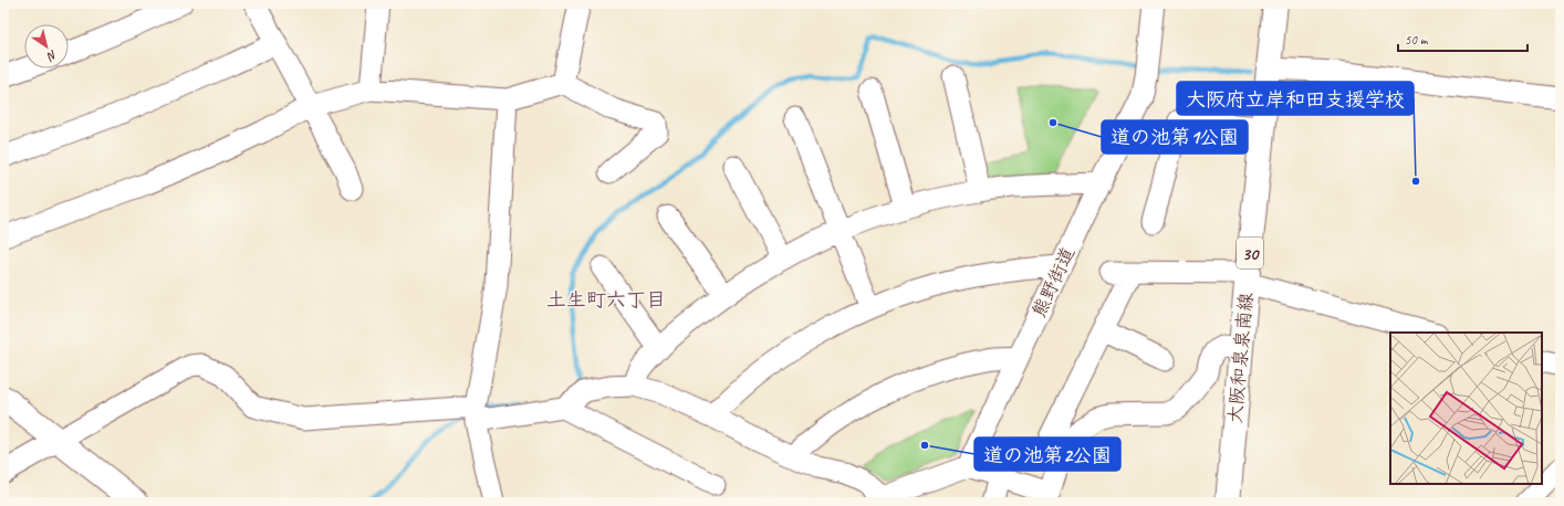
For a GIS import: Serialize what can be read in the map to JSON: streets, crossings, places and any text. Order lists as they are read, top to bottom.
{
  "streets": {
    "main road": ["30", "大阪和泉泉南線"],
    "street": ["熊野街道"]
  },
  "districts": ["土生町六丁目"],
  "places": ["道の池第1公園", "大阪府立岸和田支援学校", "道の池第2公園"],
  "scale_bar": "50 m",
  "north": "bottom right"
}
